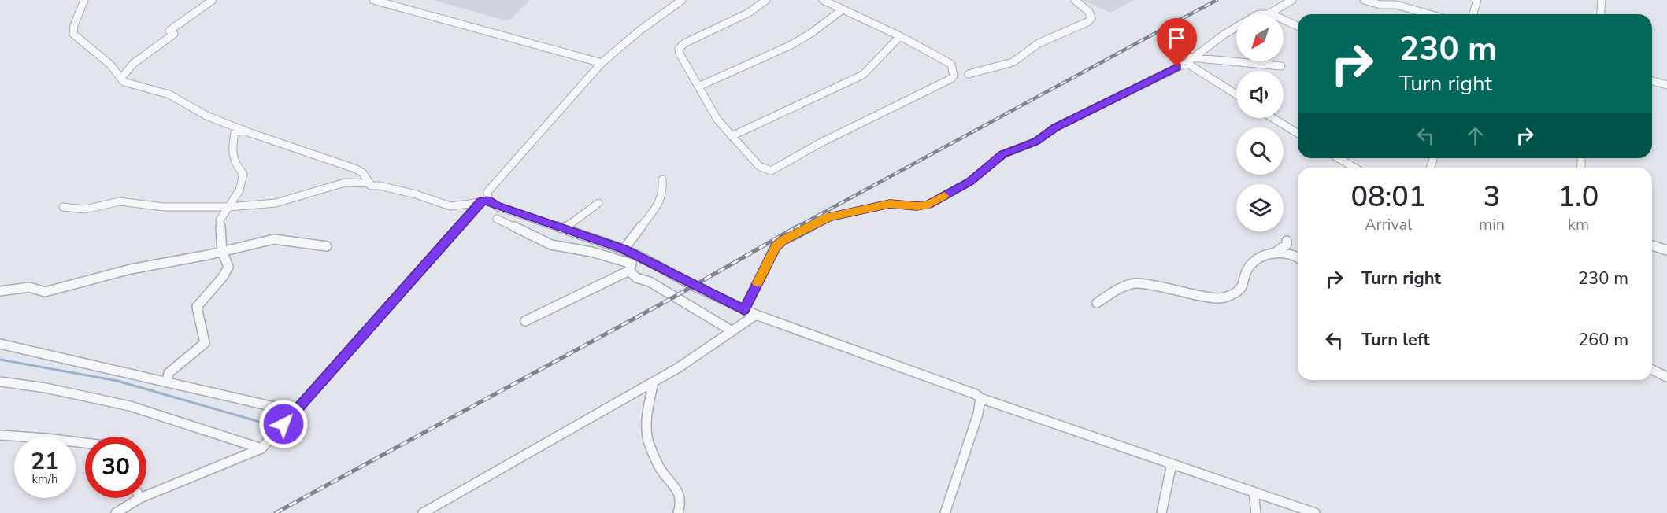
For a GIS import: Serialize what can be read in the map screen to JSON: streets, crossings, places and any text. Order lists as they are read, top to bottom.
{
  "north": "bottom left",
  "page": {
    "turn": ["230 m", "Turn right"],
    "eta": [
      "08:01",
      "Arrival",
      "3",
      "min",
      "1.0",
      "km"
    ],
    "list": [
      {
        "name": "Turn right",
        "value": "230 m"
      },
      {
        "name": "Turn left",
        "value": "260 m"
      }
    ],
    "speed": "21 km/h",
    "limit": "30"
  }
}
